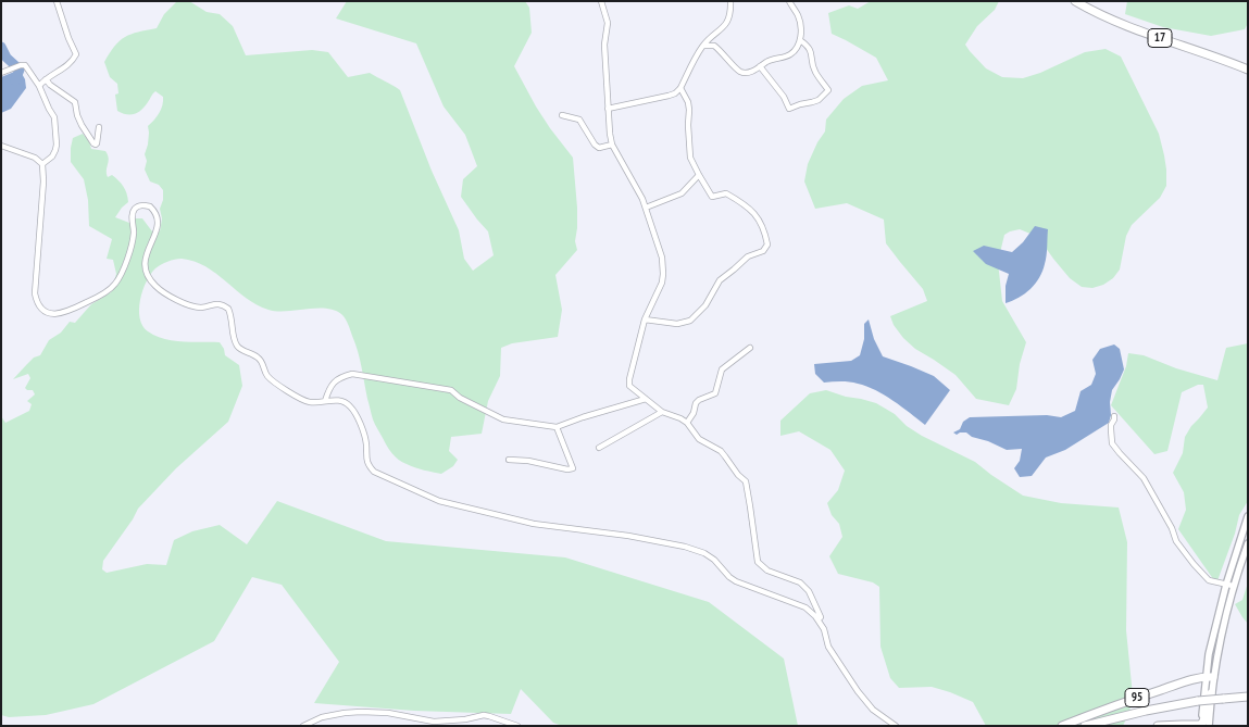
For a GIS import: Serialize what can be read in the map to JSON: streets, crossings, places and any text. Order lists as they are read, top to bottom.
{
  "streets": {
    "main road": ["17", "95"]
  }
}
